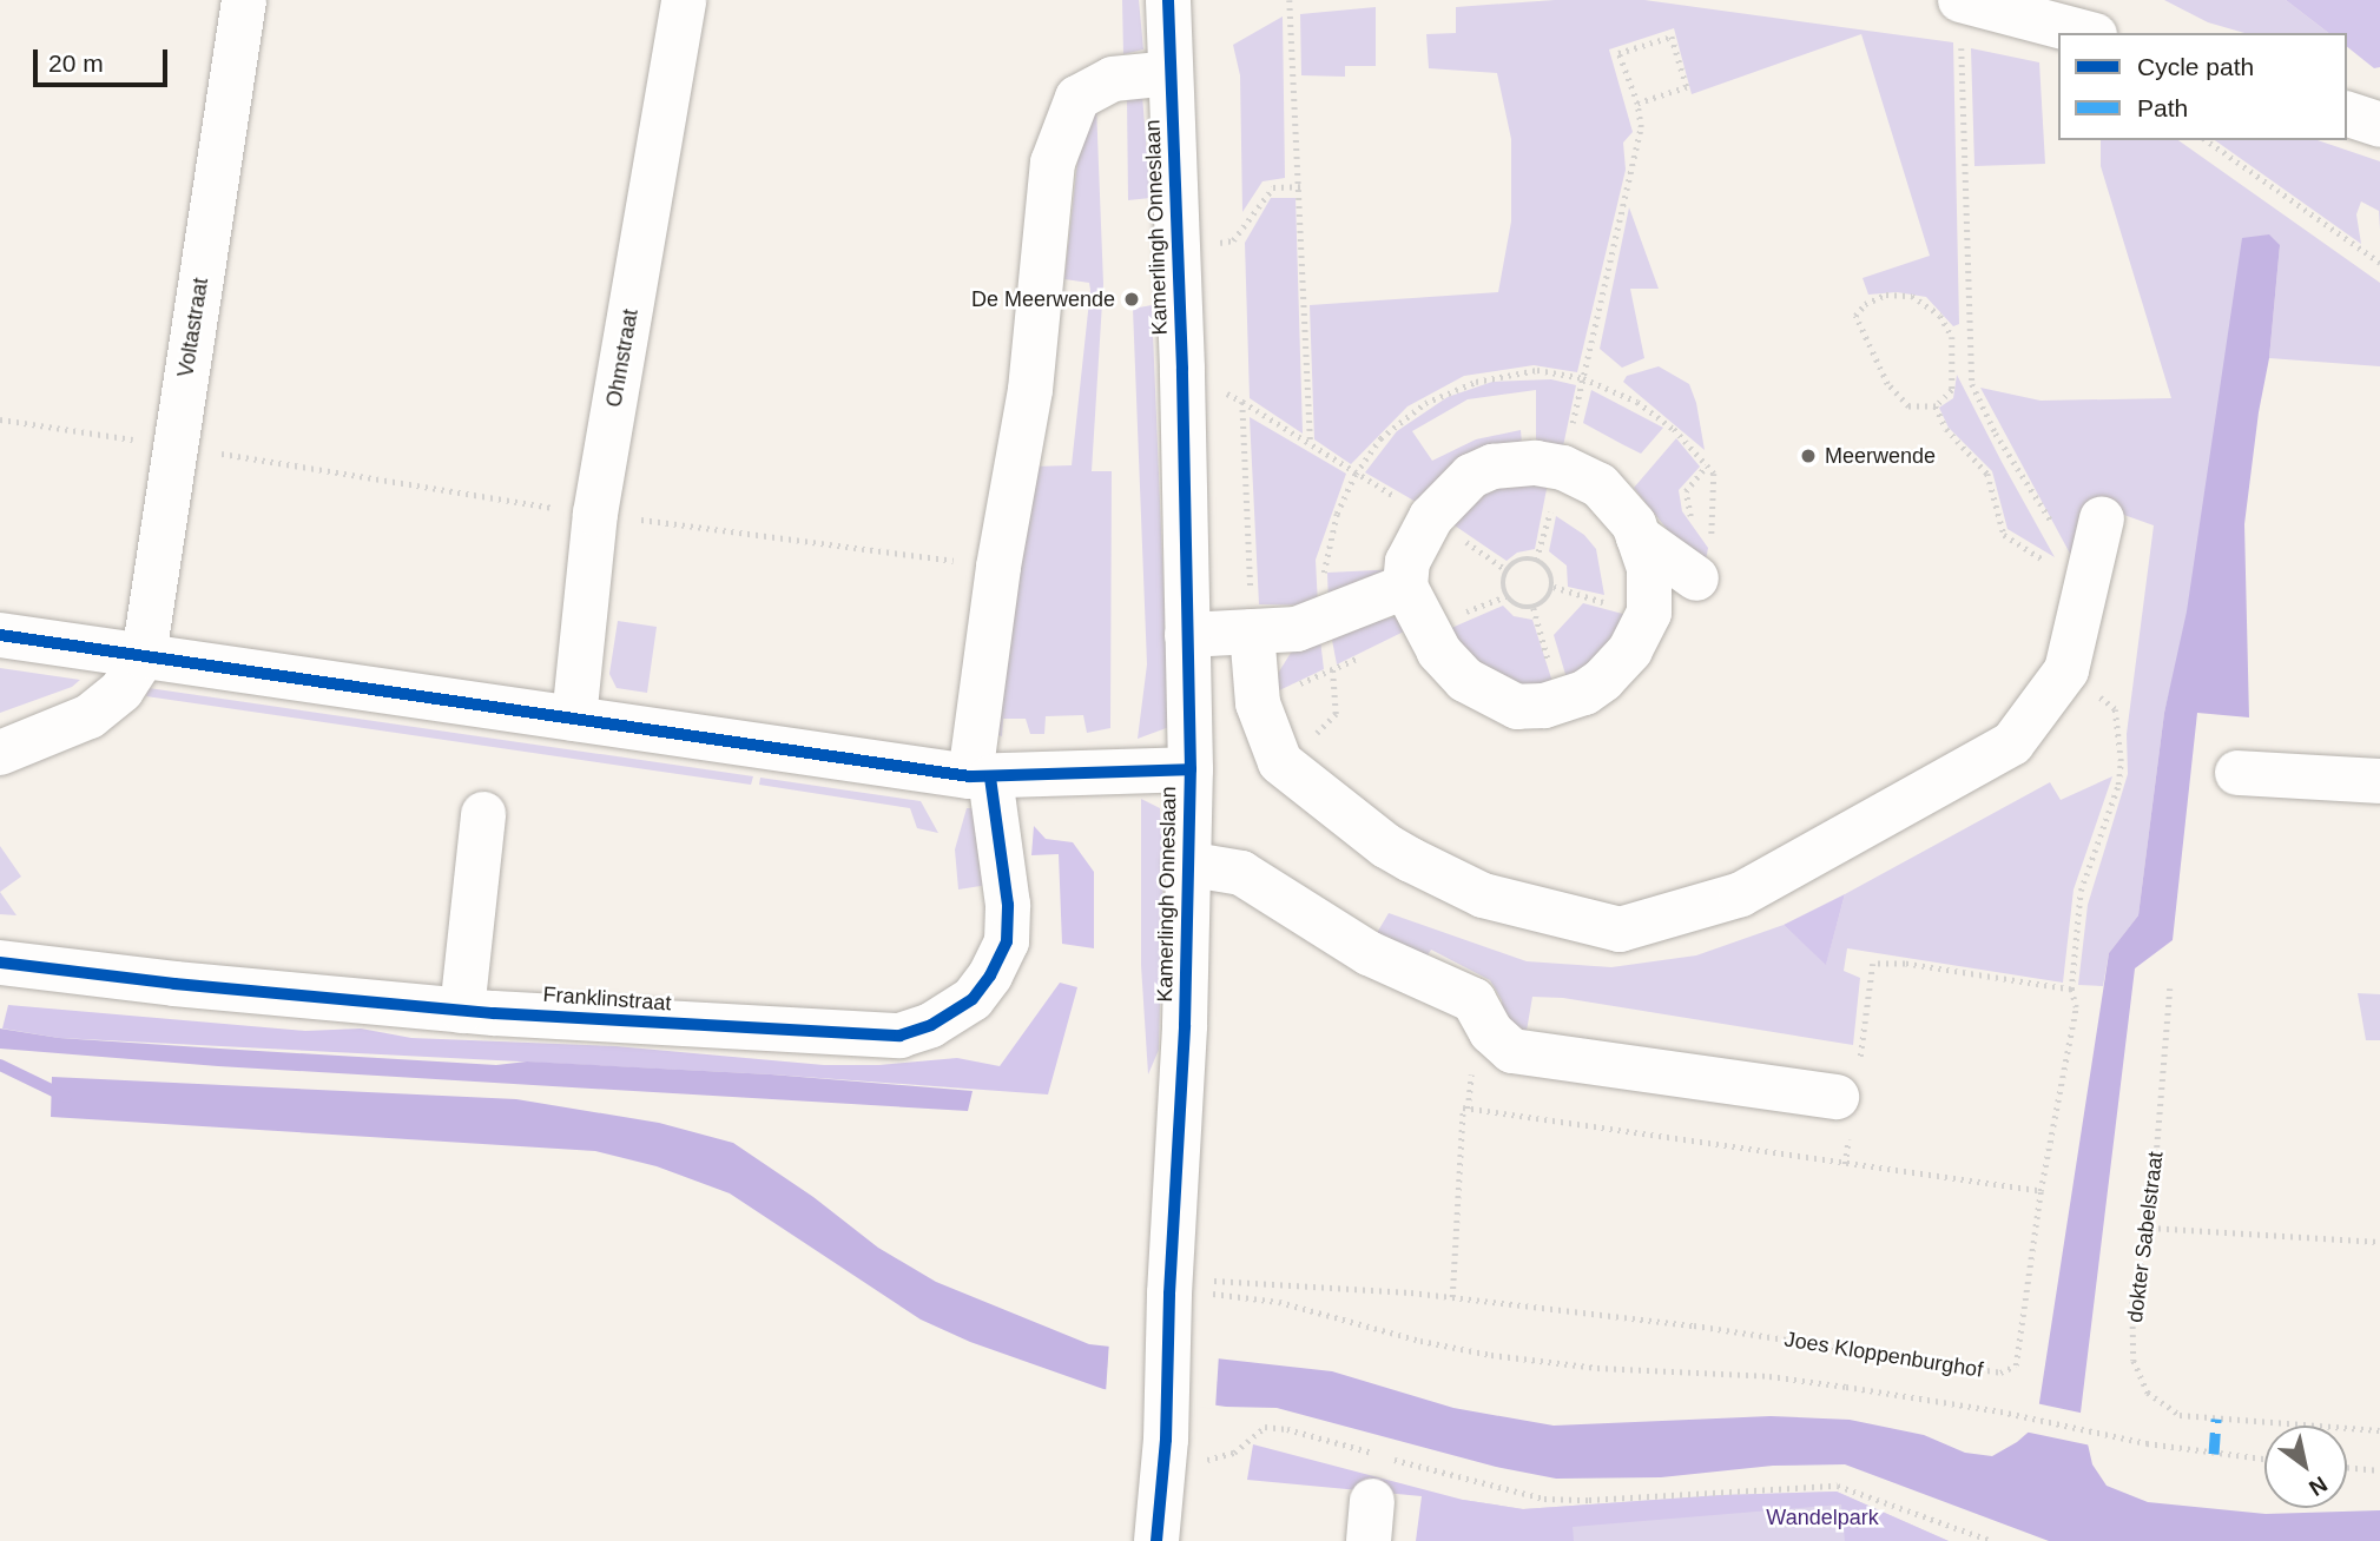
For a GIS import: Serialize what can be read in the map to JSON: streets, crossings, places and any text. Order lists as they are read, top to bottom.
{
  "streets": {
    "street": [
      "Kamerlingh Onneslaan",
      "Voltastraat",
      "Ohmstraat",
      "Franklinstraat"
    ],
    "path": ["dokter Sabelstraat", "Joes Kloppenburghof"]
  },
  "crossings": [
    ["Kamerlingh Onneslaan", "Joes Kloppenburghof"]
  ],
  "parks": ["Wandelpark"],
  "places": ["De Meerwende", "Meerwende"],
  "legend": ["Cycle path", "Path"],
  "scale_bar": "20 m",
  "north": "bottom right"
}
